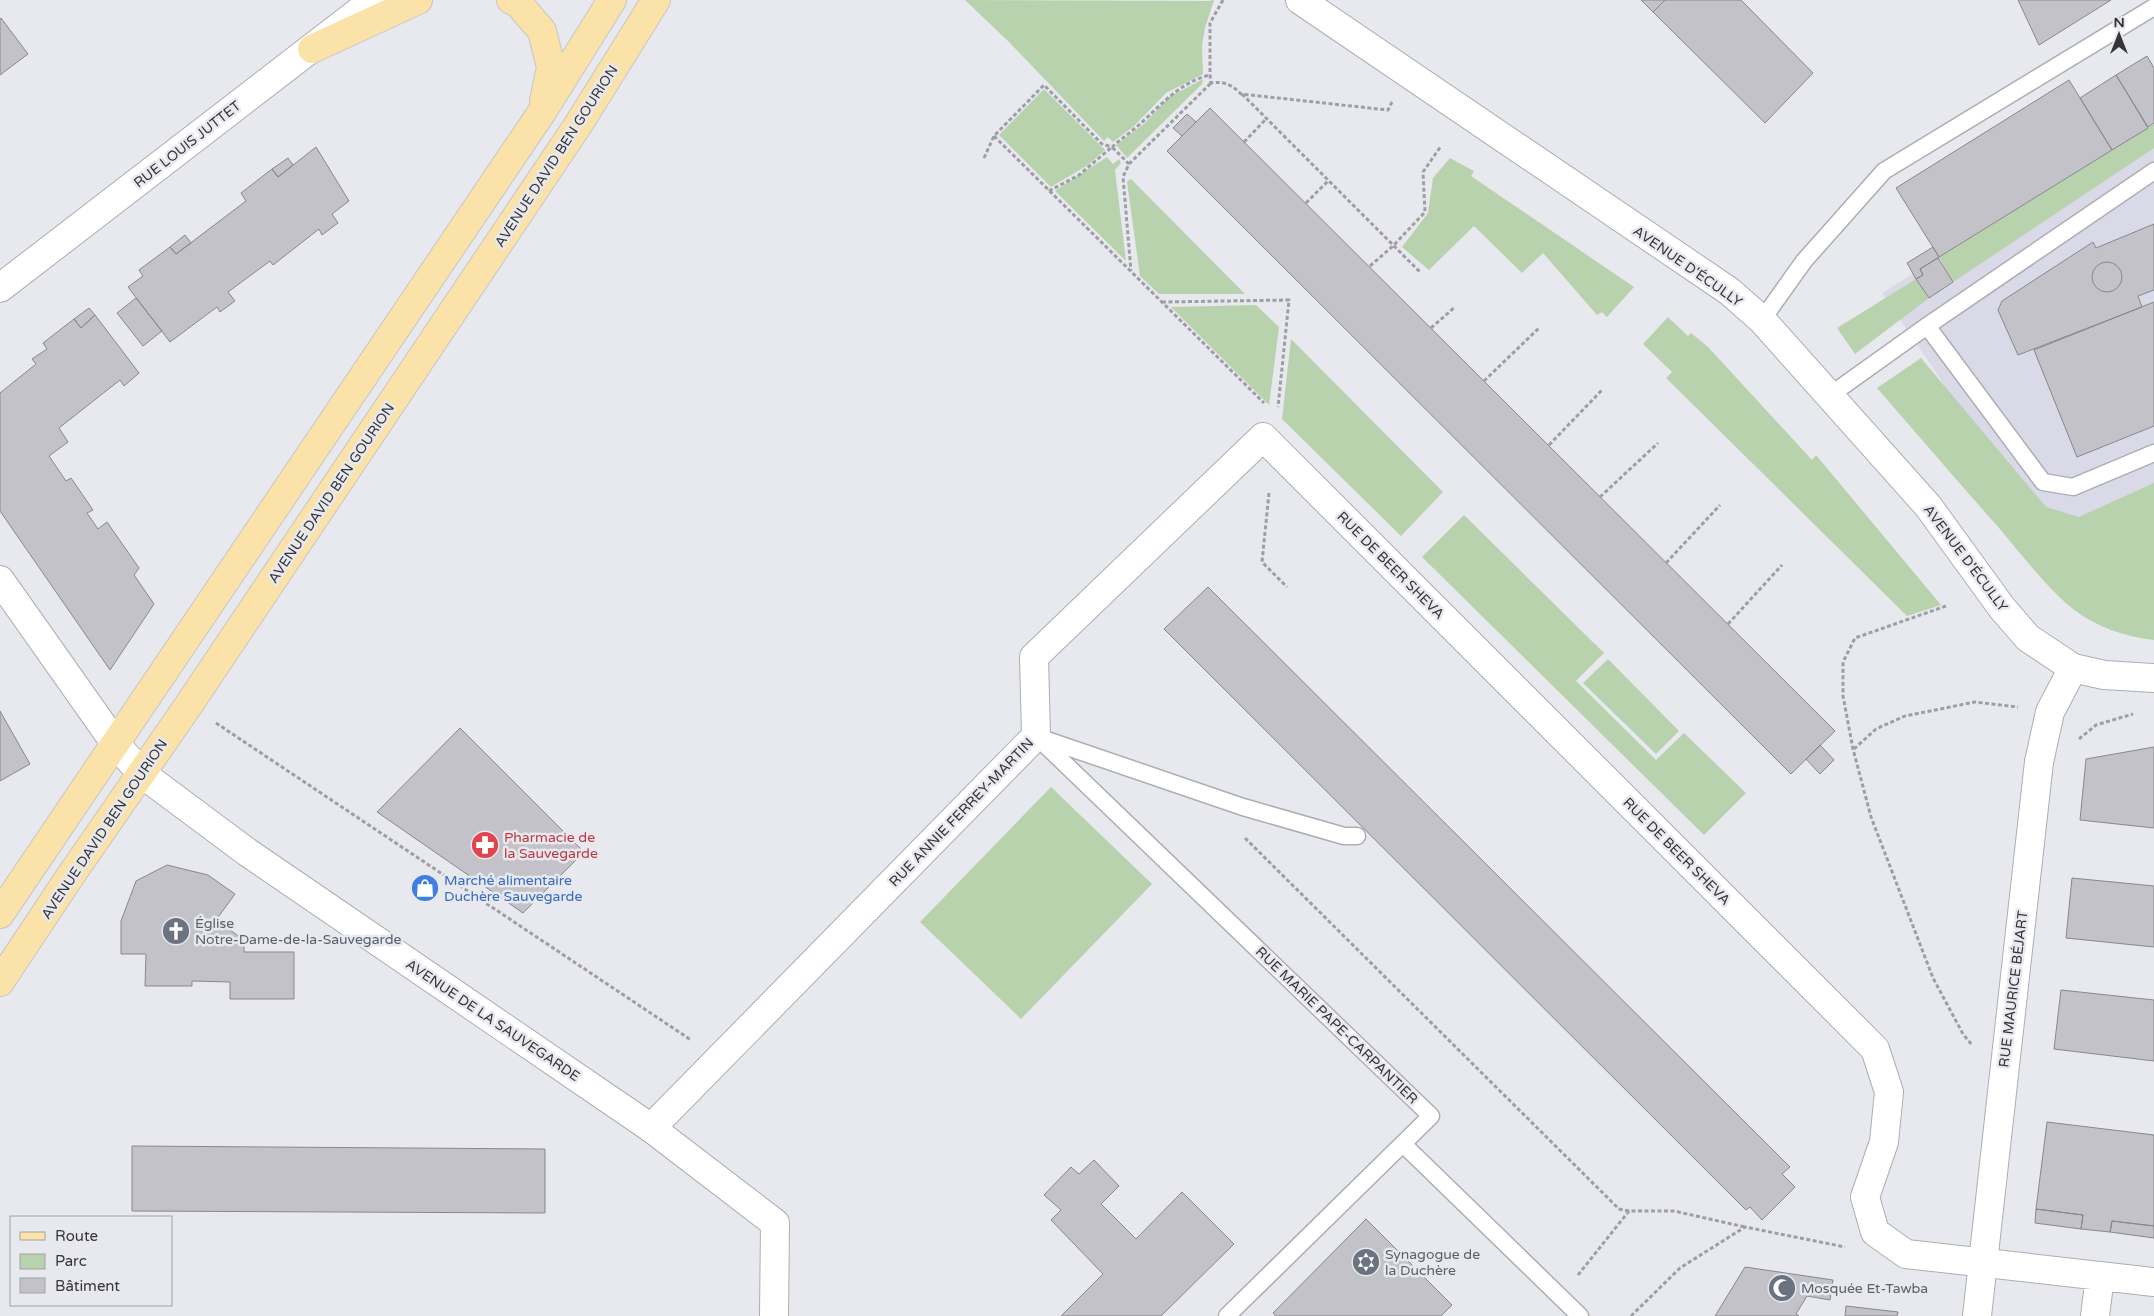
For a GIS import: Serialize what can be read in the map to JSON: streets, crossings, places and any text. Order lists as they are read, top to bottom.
{
  "streets": {
    "main road": ["AVENUE DAVID BEN GOURION"],
    "street": [
      "RUE LOUIS JUTTET",
      "AVENUE D'ÉCULLY",
      "RUE DE BEER SHEVA",
      "RUE ANNIE FERREY-MARTIN",
      "RUE MAURICE BÉJART",
      "AVENUE DE LA SAUVEGARDE"
    ],
    "lane": ["RUE MARIE PAPE-CARPANTIER"]
  },
  "crossings": [
    ["AVENUE DAVID BEN GOURION", "AVENUE DE LA SAUVEGARDE"],
    ["AVENUE D'ÉCULLY", "RUE MAURICE BÉJART"],
    ["RUE DE BEER SHEVA", "RUE ANNIE FERREY-MARTIN"],
    ["RUE ANNIE FERREY-MARTIN", "AVENUE DE LA SAUVEGARDE"],
    ["RUE ANNIE FERREY-MARTIN", "RUE MARIE PAPE-CARPANTIER"]
  ],
  "places": {
    "pharmacy": ["Pharmacie de la Sauvegarde"],
    "shop": ["Marché alimentaire Duchère Sauvegarde"],
    "church": ["Église Notre-Dame-de-la-Sauvegarde"],
    "synagogue": ["Synagogue de la Duchère"],
    "mosque": ["Mosquée Et-Tawba"]
  },
  "legend": ["Route", "Parc", "Bâtiment"],
  "north": "top"
}
